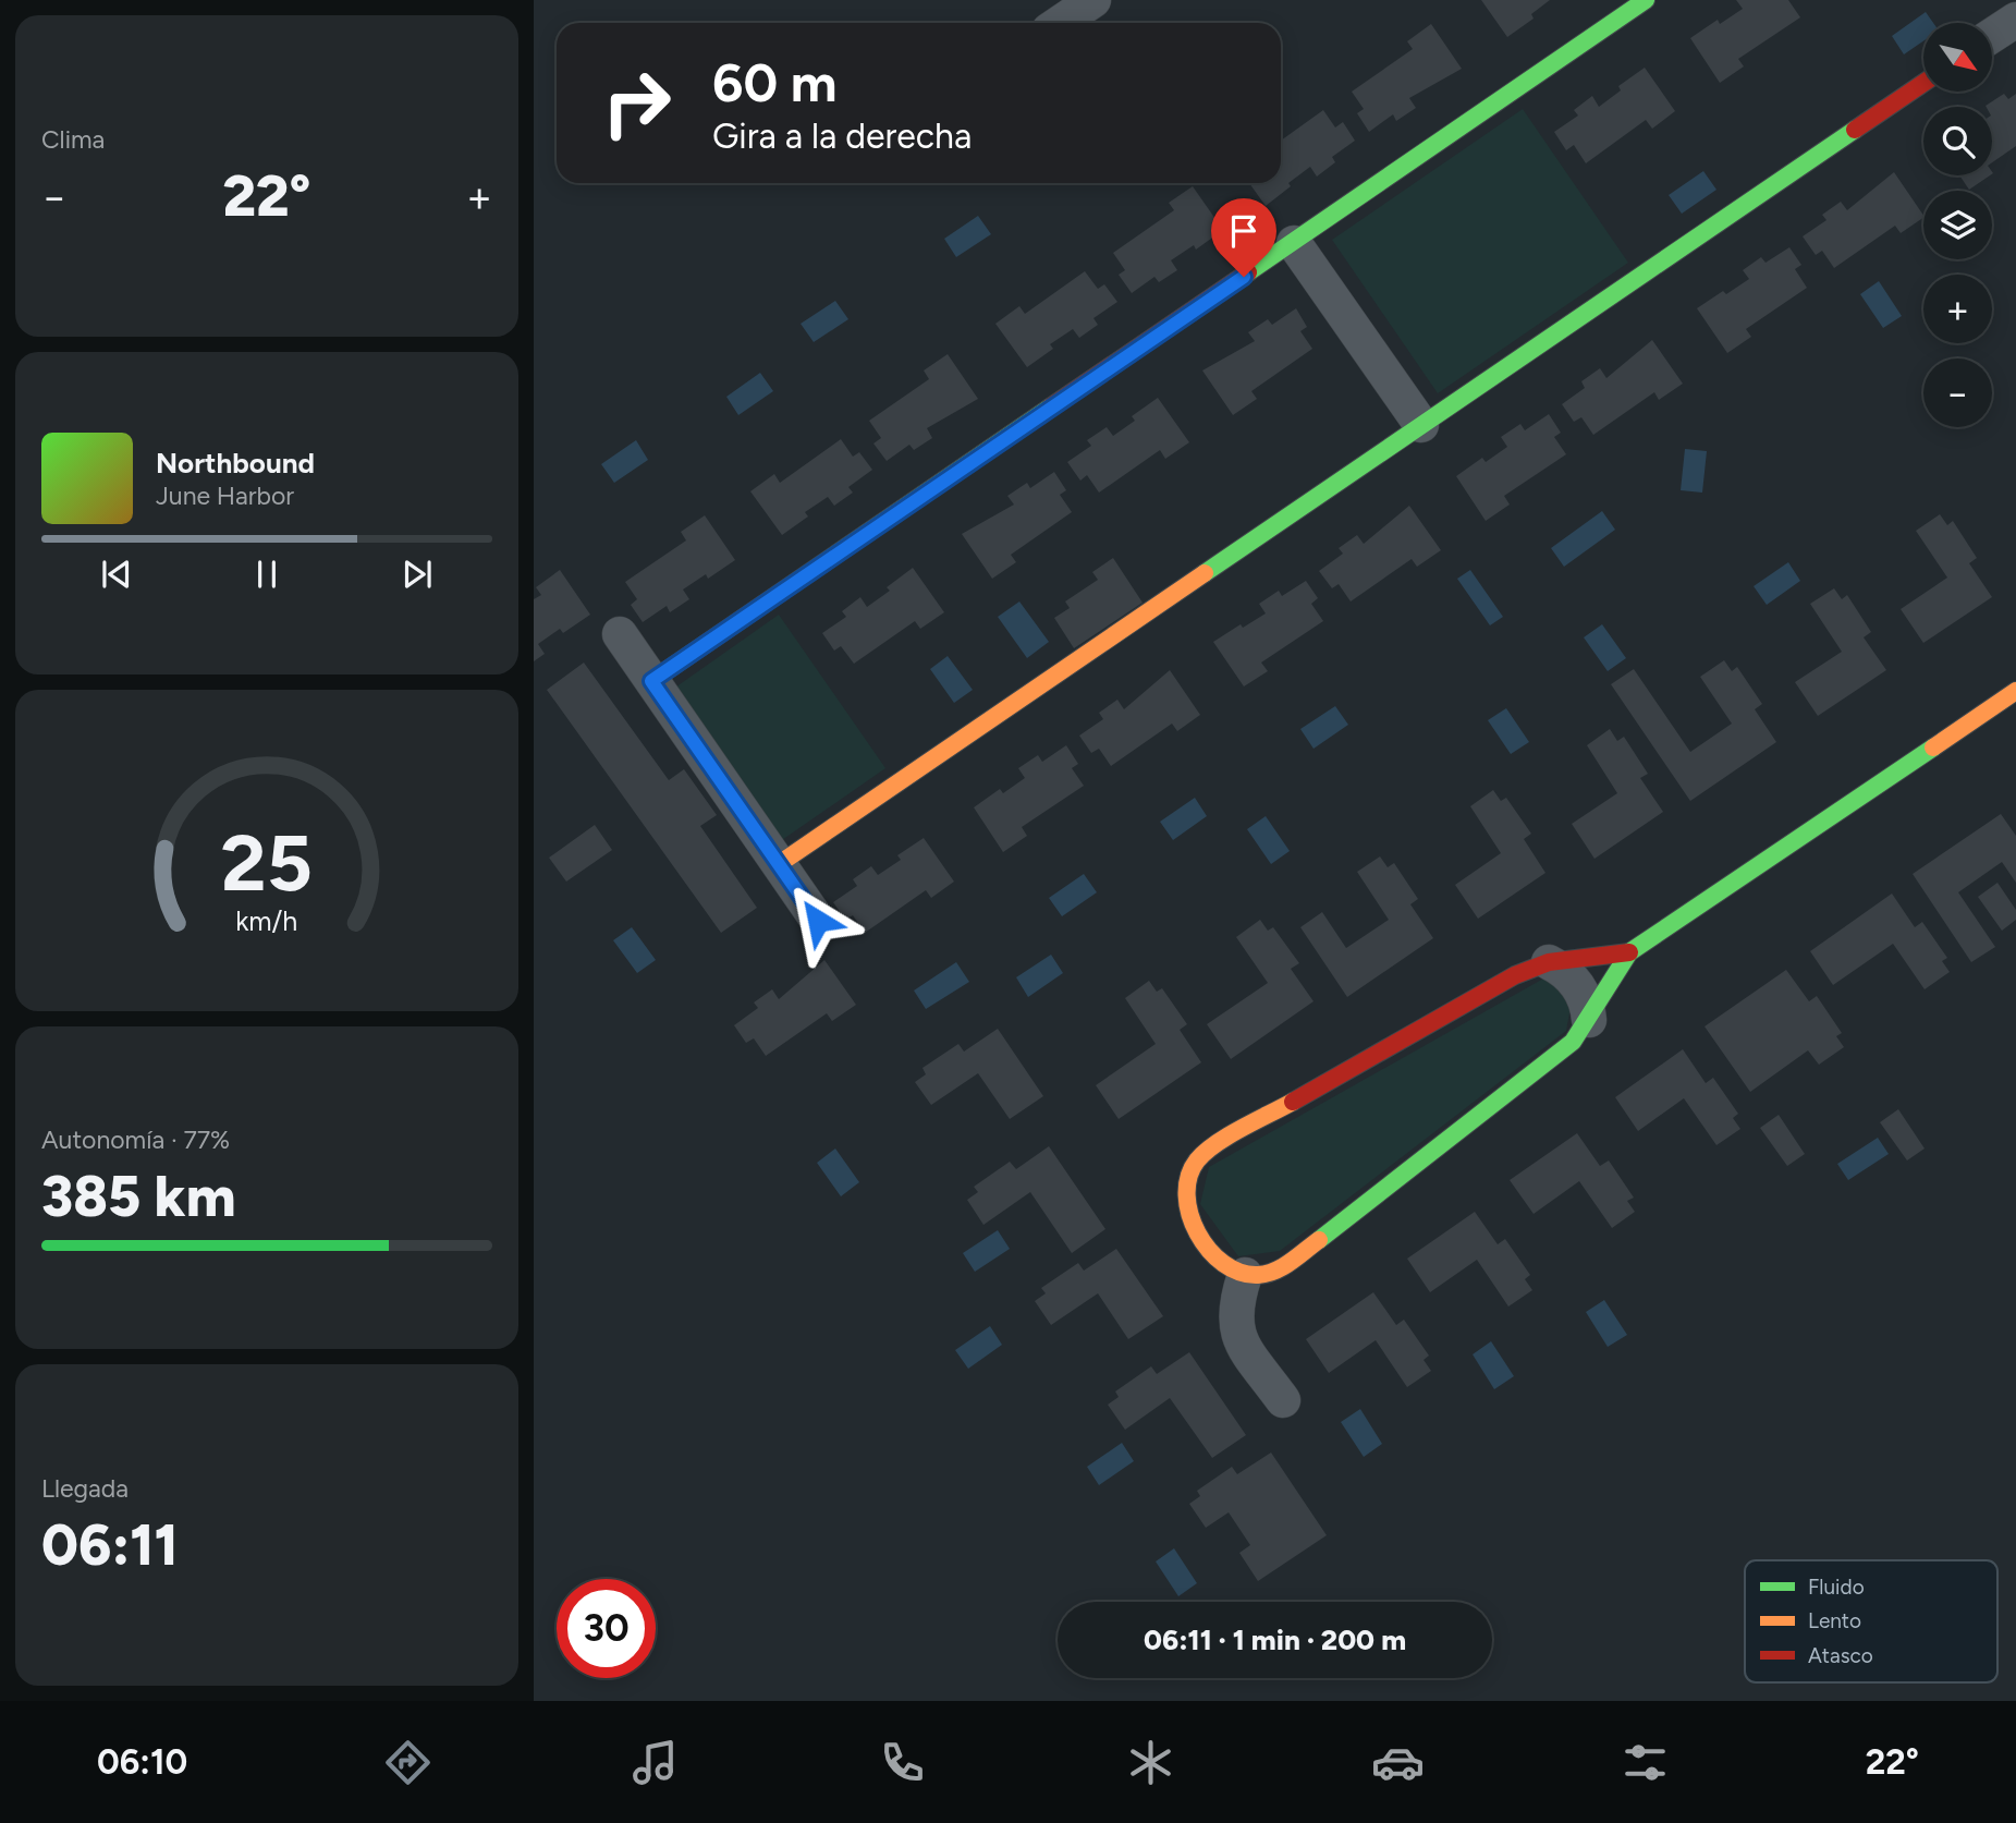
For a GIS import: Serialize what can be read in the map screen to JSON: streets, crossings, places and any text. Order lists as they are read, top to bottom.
{
  "legend": ["Fluido", "Lento", "Atasco"],
  "north": "bottom right",
  "page": {
    "tile": [
      "Clima",
      ["Autonomía · 77%", "385 km"],
      ["Llegada", "06:11"]
    ],
    "map_buttons": ["+", "−"],
    "turn": ["60 m", "Gira a la derecha"],
    "heat": ["−", "22°", "+"],
    "song": ["Northbound", "June Harbor"],
    "limit": "30",
    "trip": "06:11 · 1 min · 200 m",
    "tabs": ["06:10", "22°"],
    "gauge": ["25", "km/h"]
  }
}
